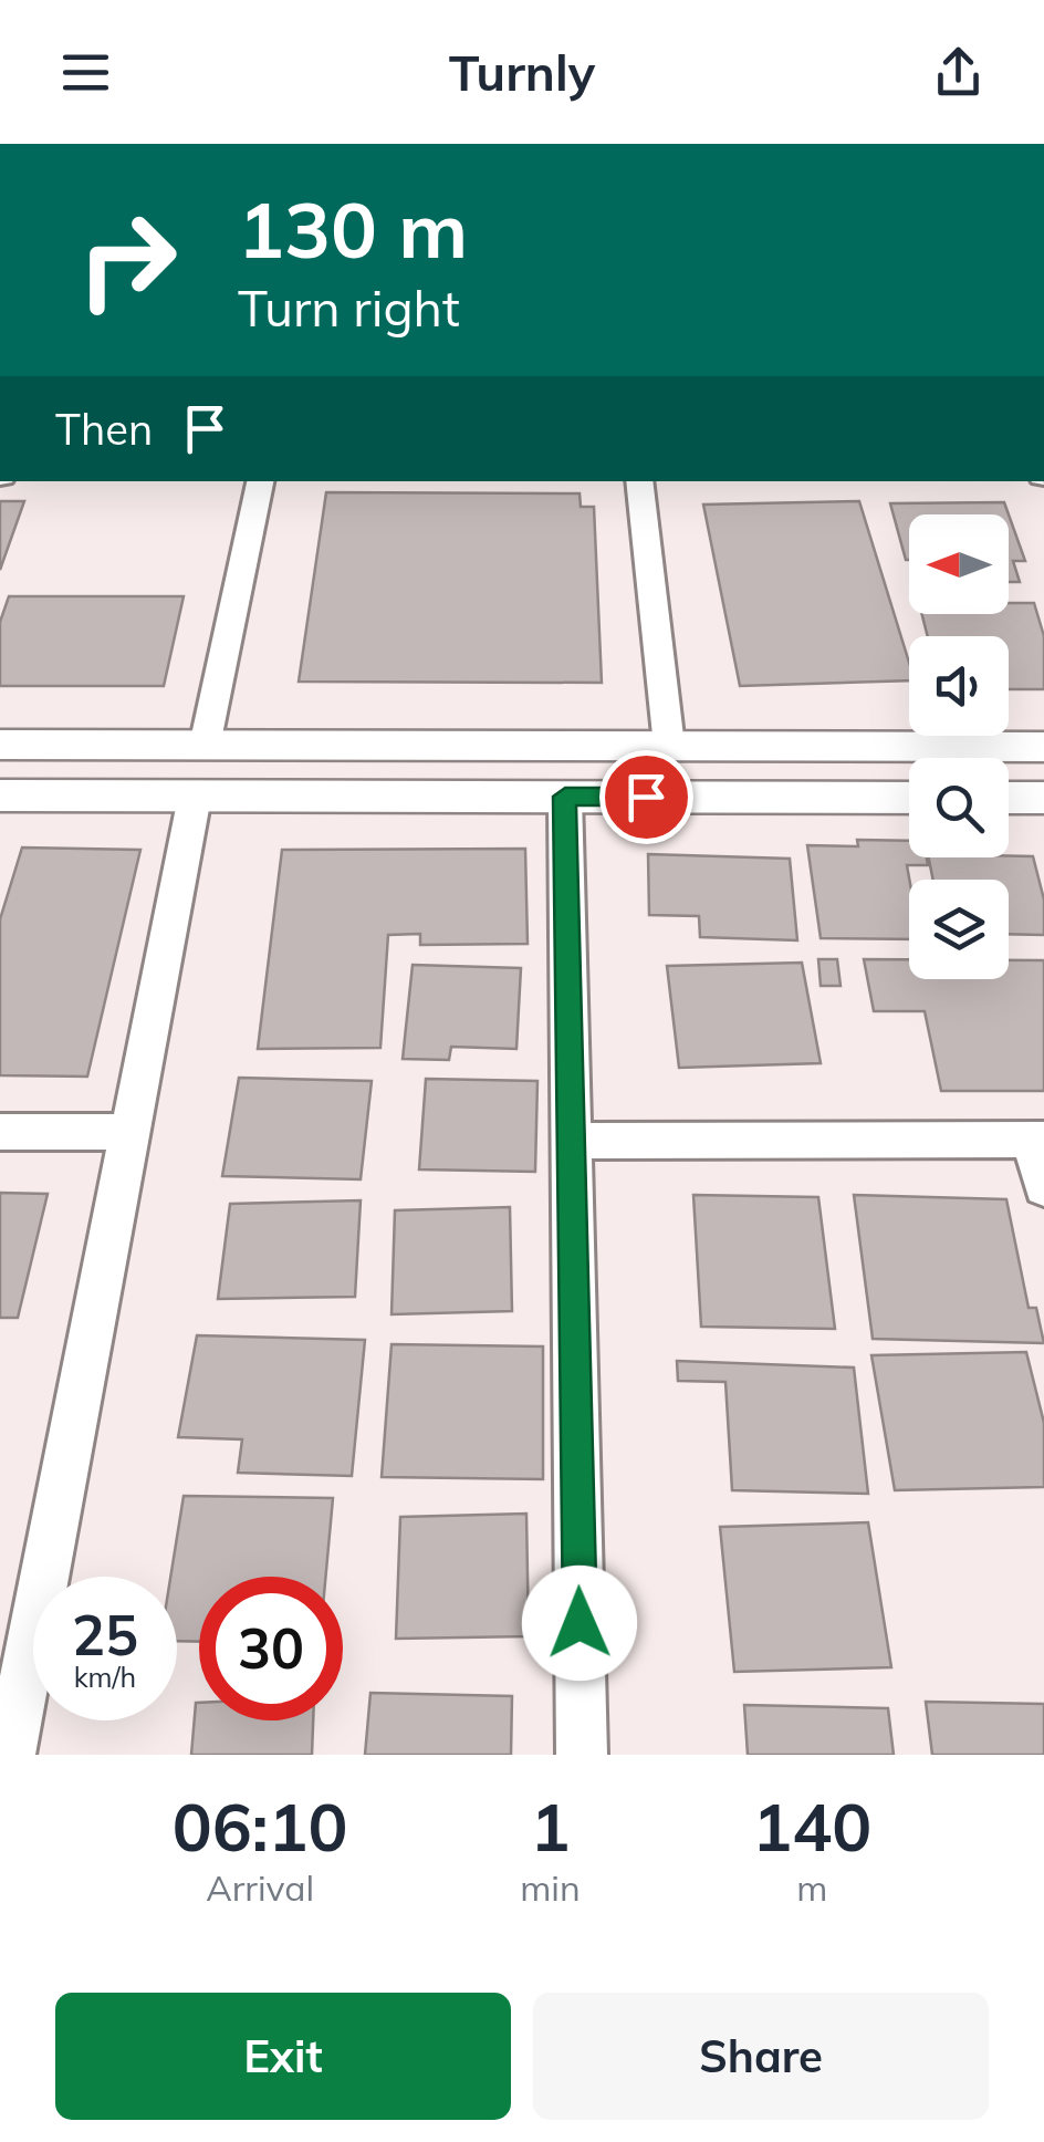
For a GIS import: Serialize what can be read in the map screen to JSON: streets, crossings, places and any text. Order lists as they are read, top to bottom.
{
  "north": "left",
  "page": {
    "header": "Turnly",
    "turn": ["130 m", "Turn right"],
    "then": "Then",
    "speed": "25 km/h",
    "limit": "30",
    "eta": [
      "06:10",
      "Arrival",
      "1",
      "min",
      "140",
      "m"
    ],
    "buttons": ["Exit", "Share"]
  }
}
